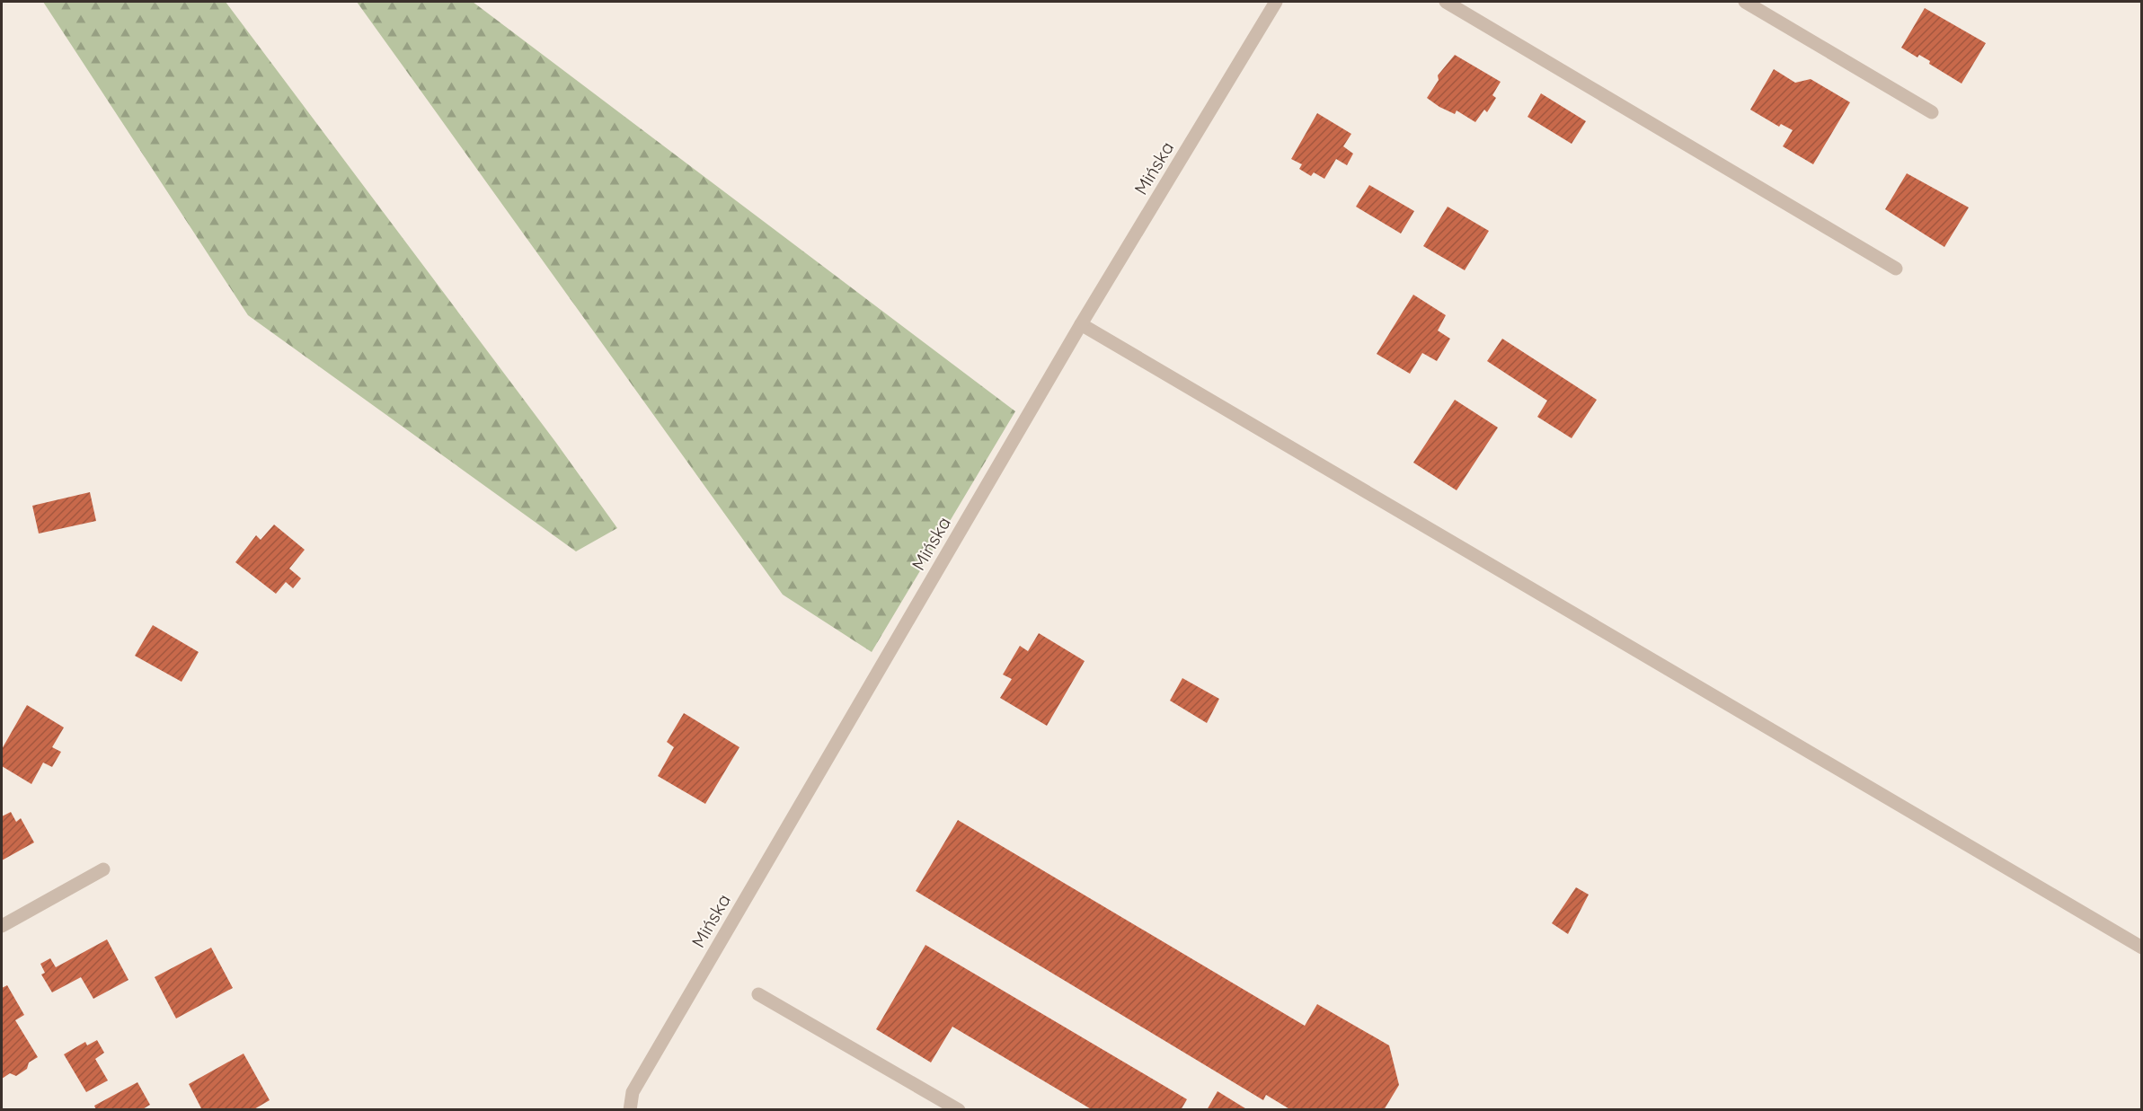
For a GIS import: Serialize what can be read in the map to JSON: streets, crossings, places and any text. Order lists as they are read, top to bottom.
{
  "streets": {
    "street": ["Mińska"]
  }
}
